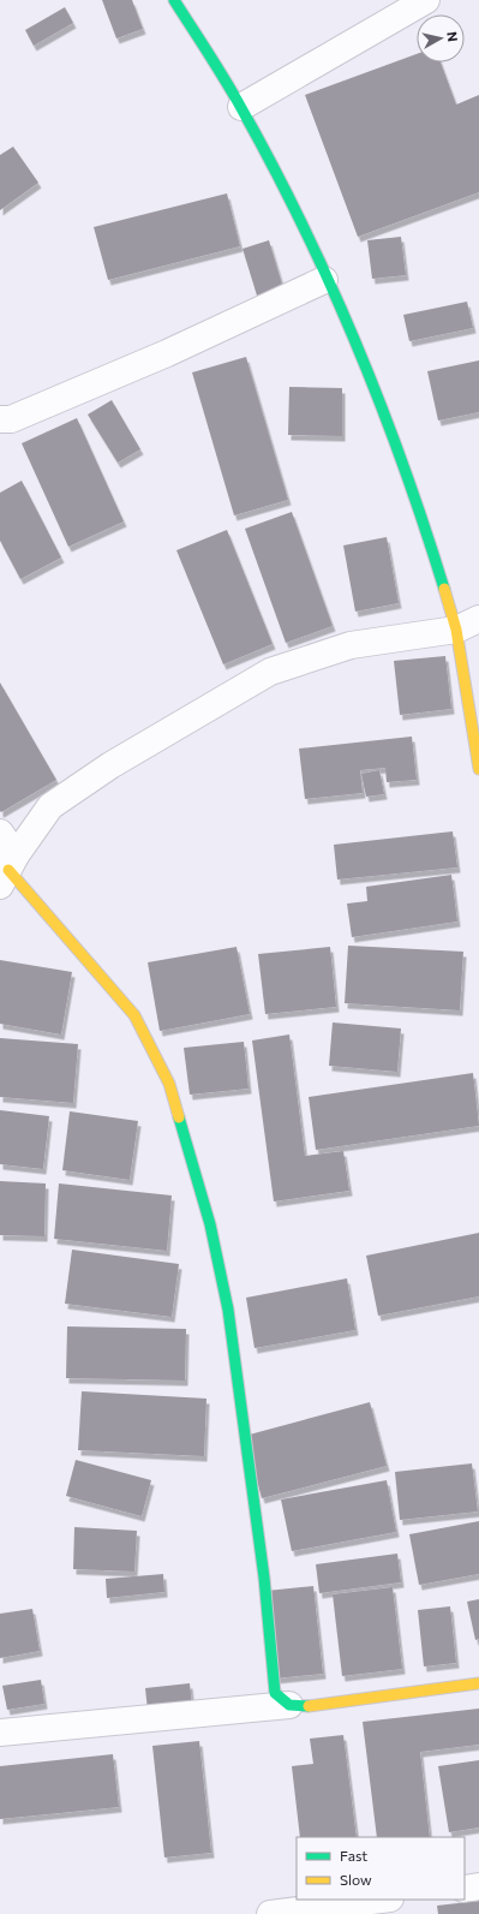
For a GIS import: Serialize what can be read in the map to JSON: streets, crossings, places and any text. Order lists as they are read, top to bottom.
{
  "legend": ["Fast", "Slow"],
  "north": "right"
}
